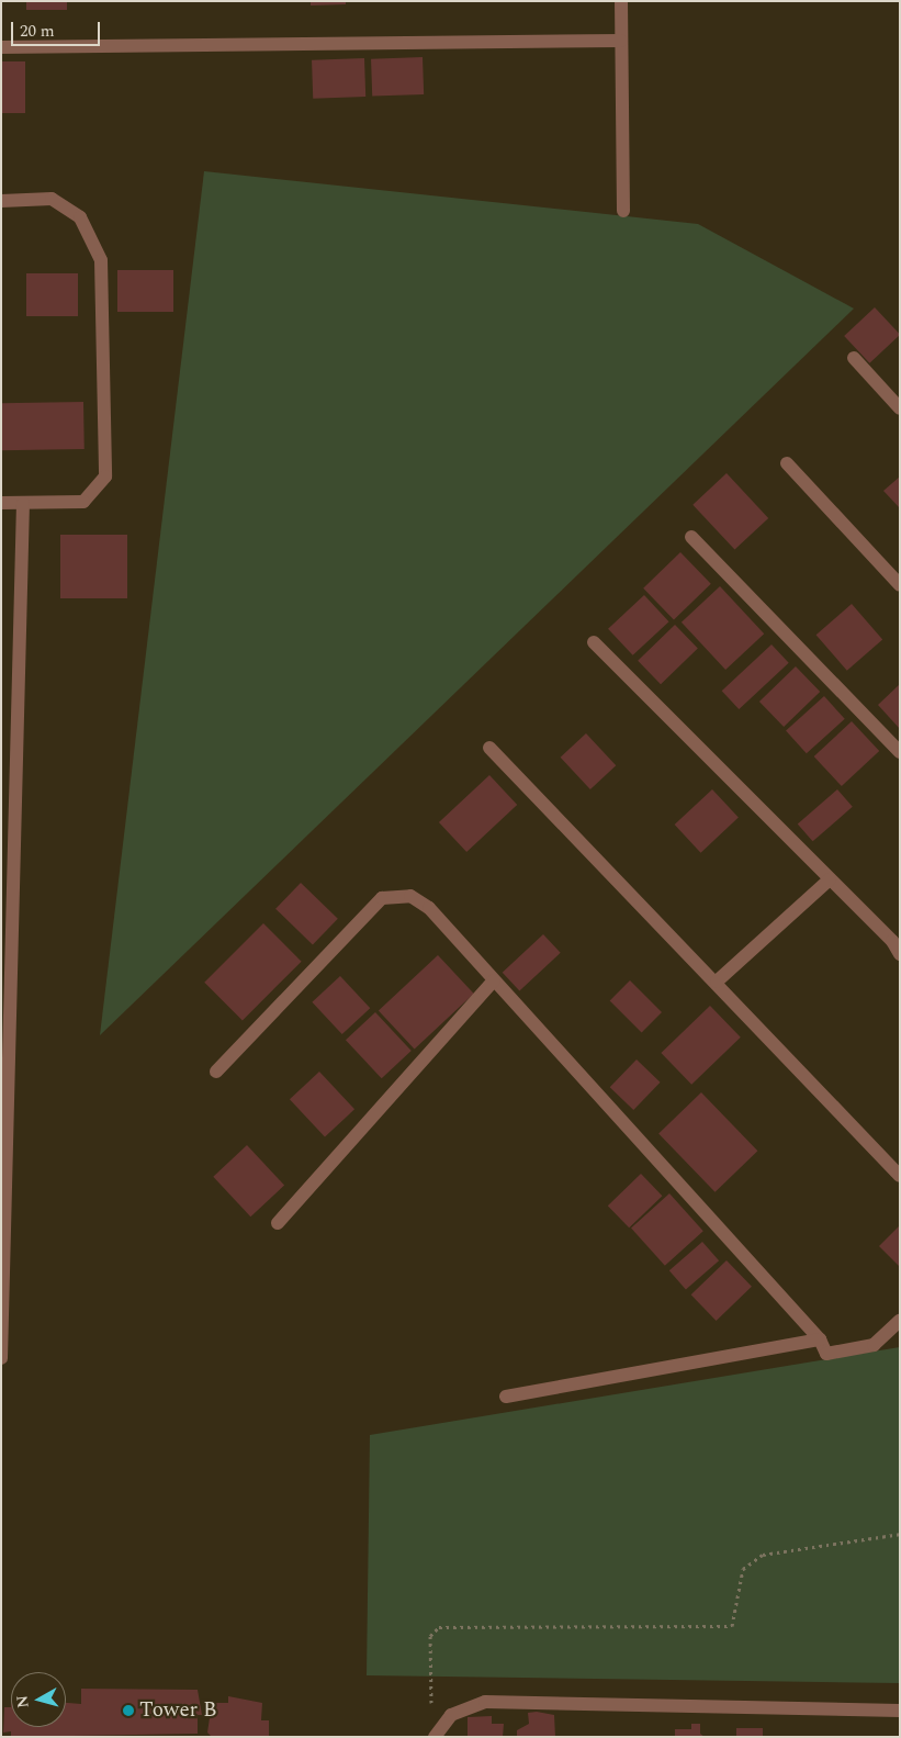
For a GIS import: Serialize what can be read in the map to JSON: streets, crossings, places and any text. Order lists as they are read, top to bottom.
{
  "places": ["Tower B"],
  "scale_bar": "20 m",
  "north": "left"
}
